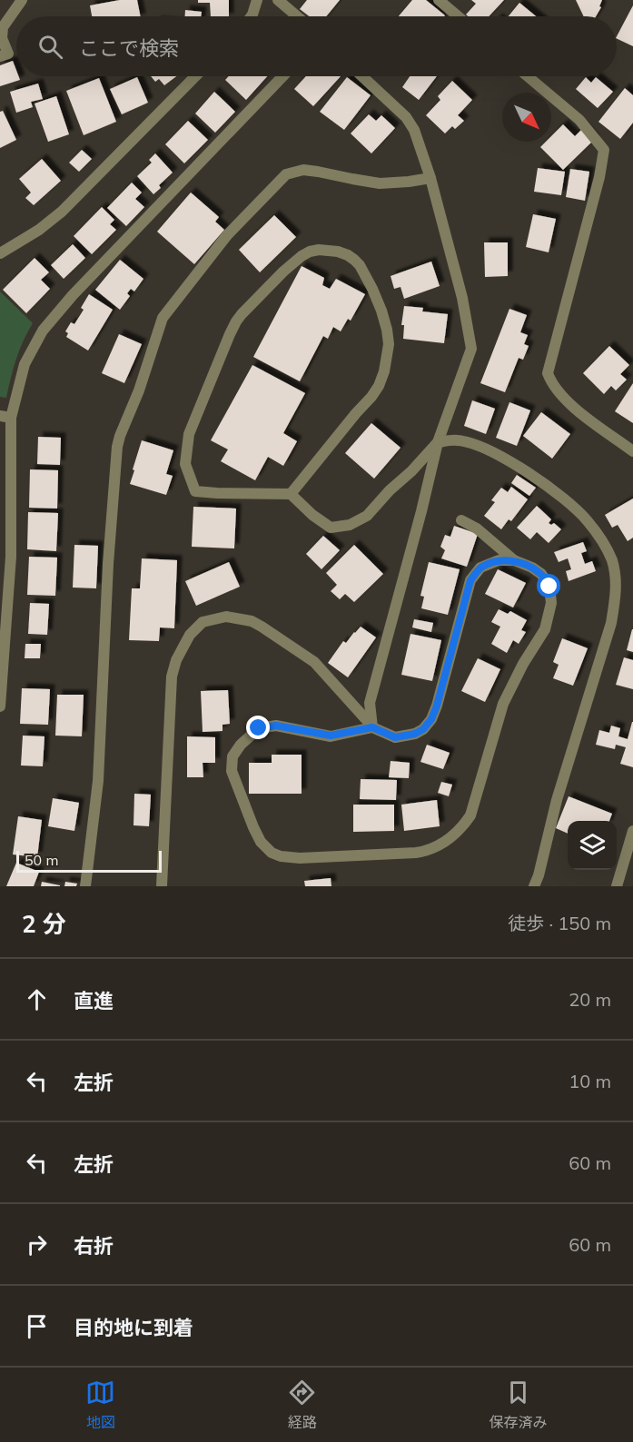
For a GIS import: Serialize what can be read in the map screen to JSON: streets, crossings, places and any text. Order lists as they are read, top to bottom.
{
  "scale_bar": "50 m",
  "north": "bottom right",
  "page": {
    "search": "ここで検索",
    "scale": "50 m",
    "heading": ["2 分", "徒歩 · 150 m"],
    "list": [
      ["直進", "20 m"],
      ["左折", "10 m"],
      ["左折", "60 m"],
      ["右折", "60 m"],
      "目的地に到着"
    ],
    "nav": ["地図", "経路", "保存済み"]
  }
}
